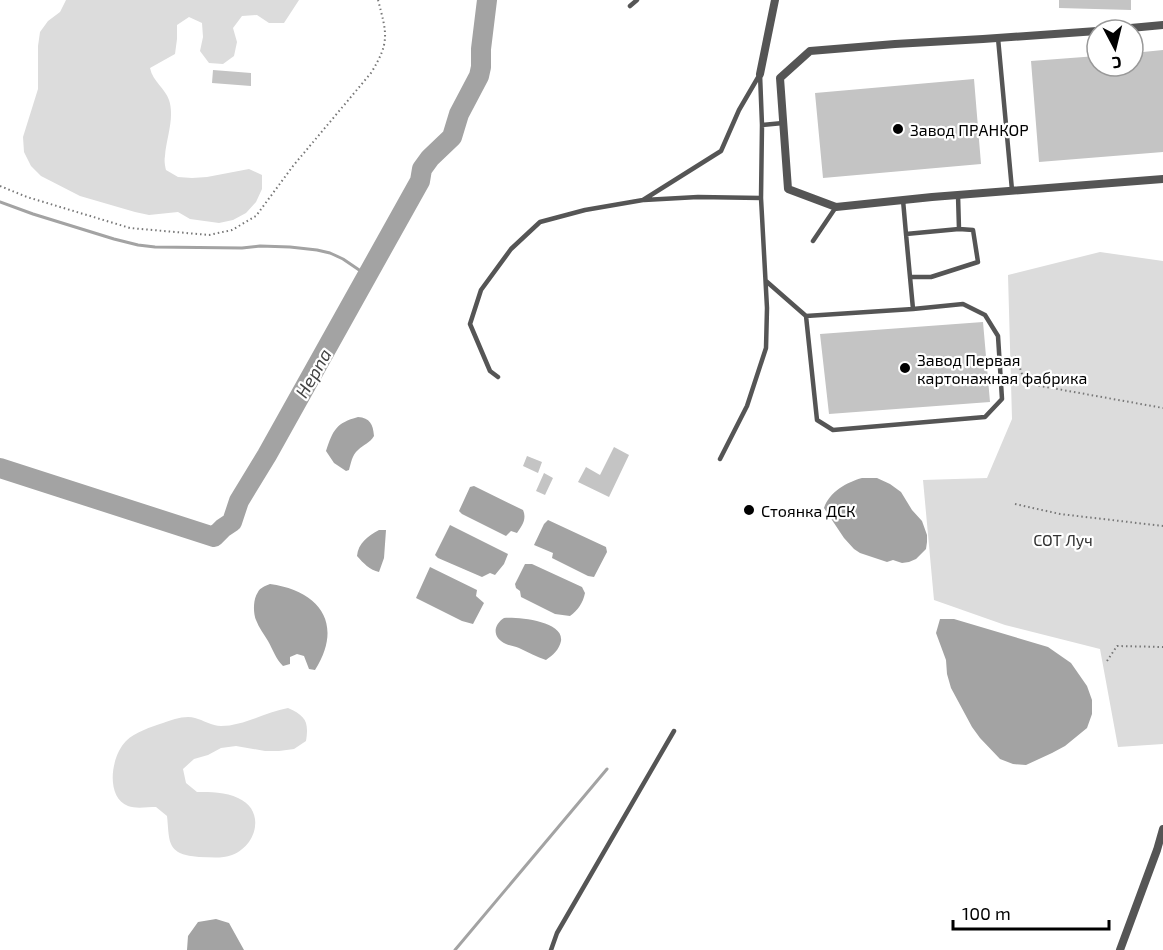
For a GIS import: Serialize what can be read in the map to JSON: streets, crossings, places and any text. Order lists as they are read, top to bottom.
{
  "water": ["Нерпа"],
  "parks": ["СОТ Луч"],
  "places": ["Завод ПРАНКОР", "Завод Первая картонажная фабрика", "Стоянка ДСК"],
  "scale_bar": "100 m",
  "north": "bottom"
}
